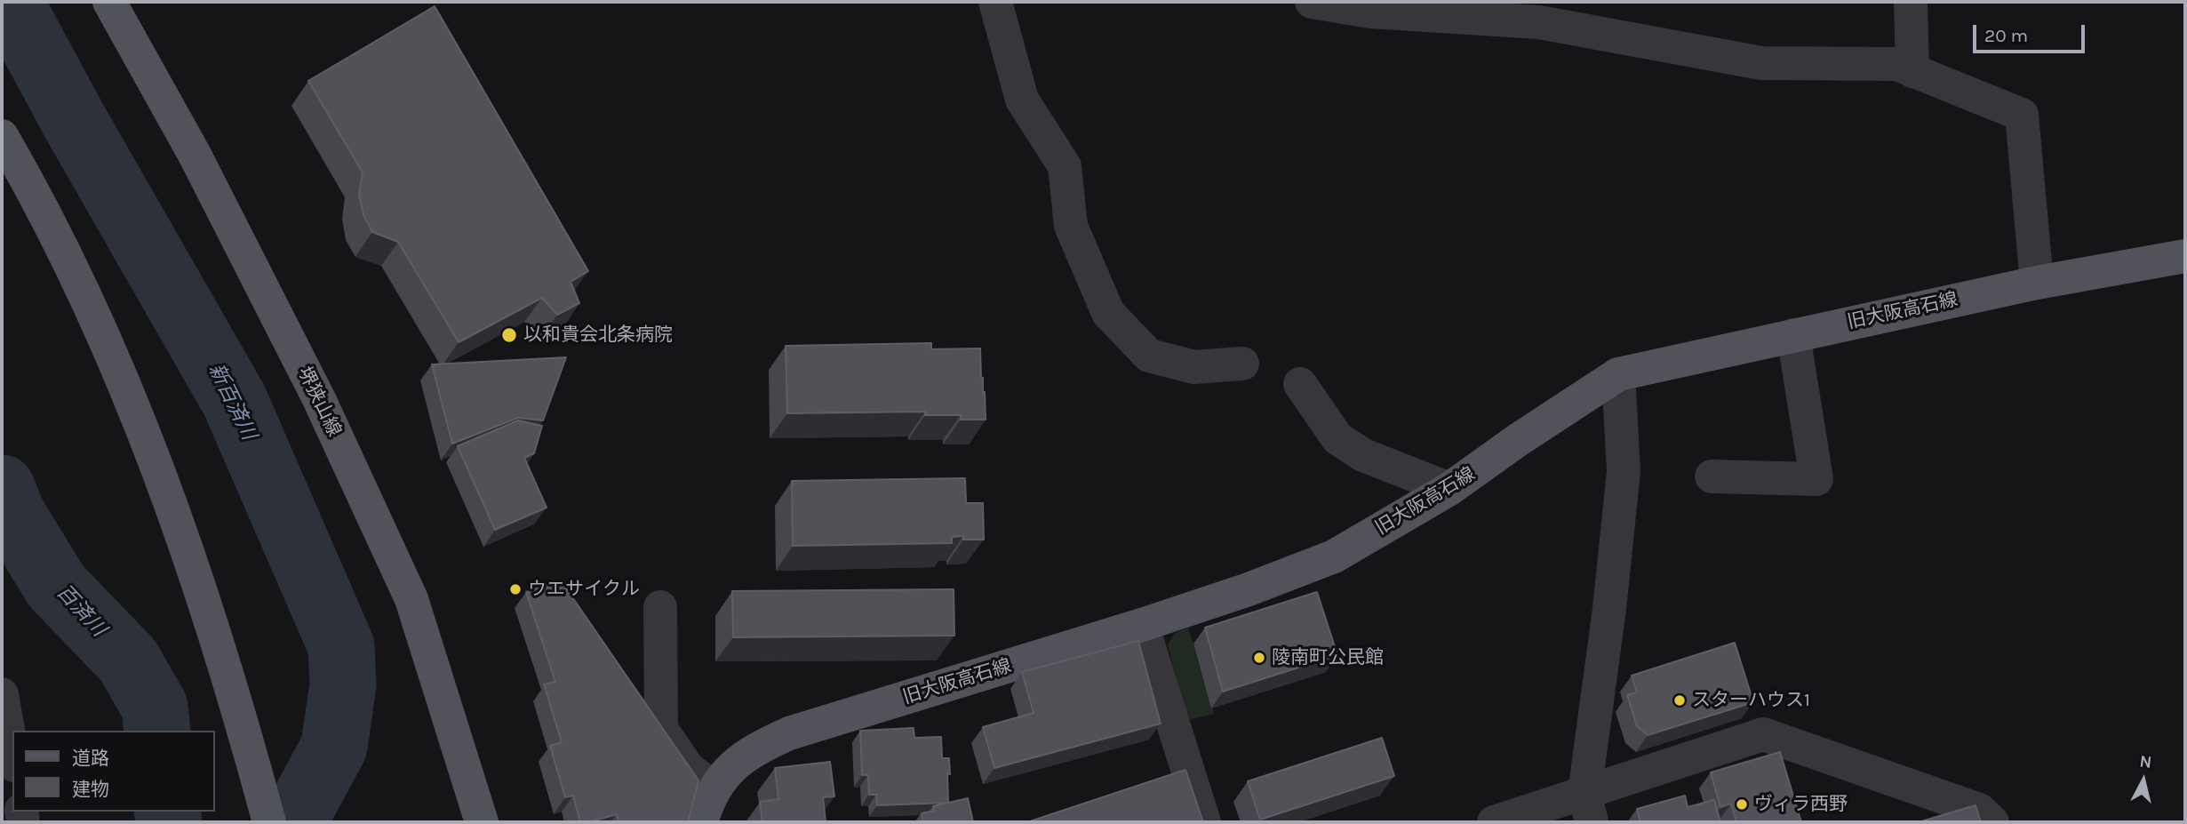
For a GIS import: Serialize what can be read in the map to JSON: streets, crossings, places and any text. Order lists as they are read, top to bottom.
{
  "streets": {
    "main road": ["旧大阪高石線", "堺狭山線"]
  },
  "water": ["新百済川", "百済川"],
  "places": [
    "以和貴会北条病院",
    "ウエサイクル",
    "陵南町公民館",
    "スターハウス1",
    "ヴィラ西野"
  ],
  "legend": ["道路", "建物"],
  "scale_bar": "20 m",
  "north": "top"
}
